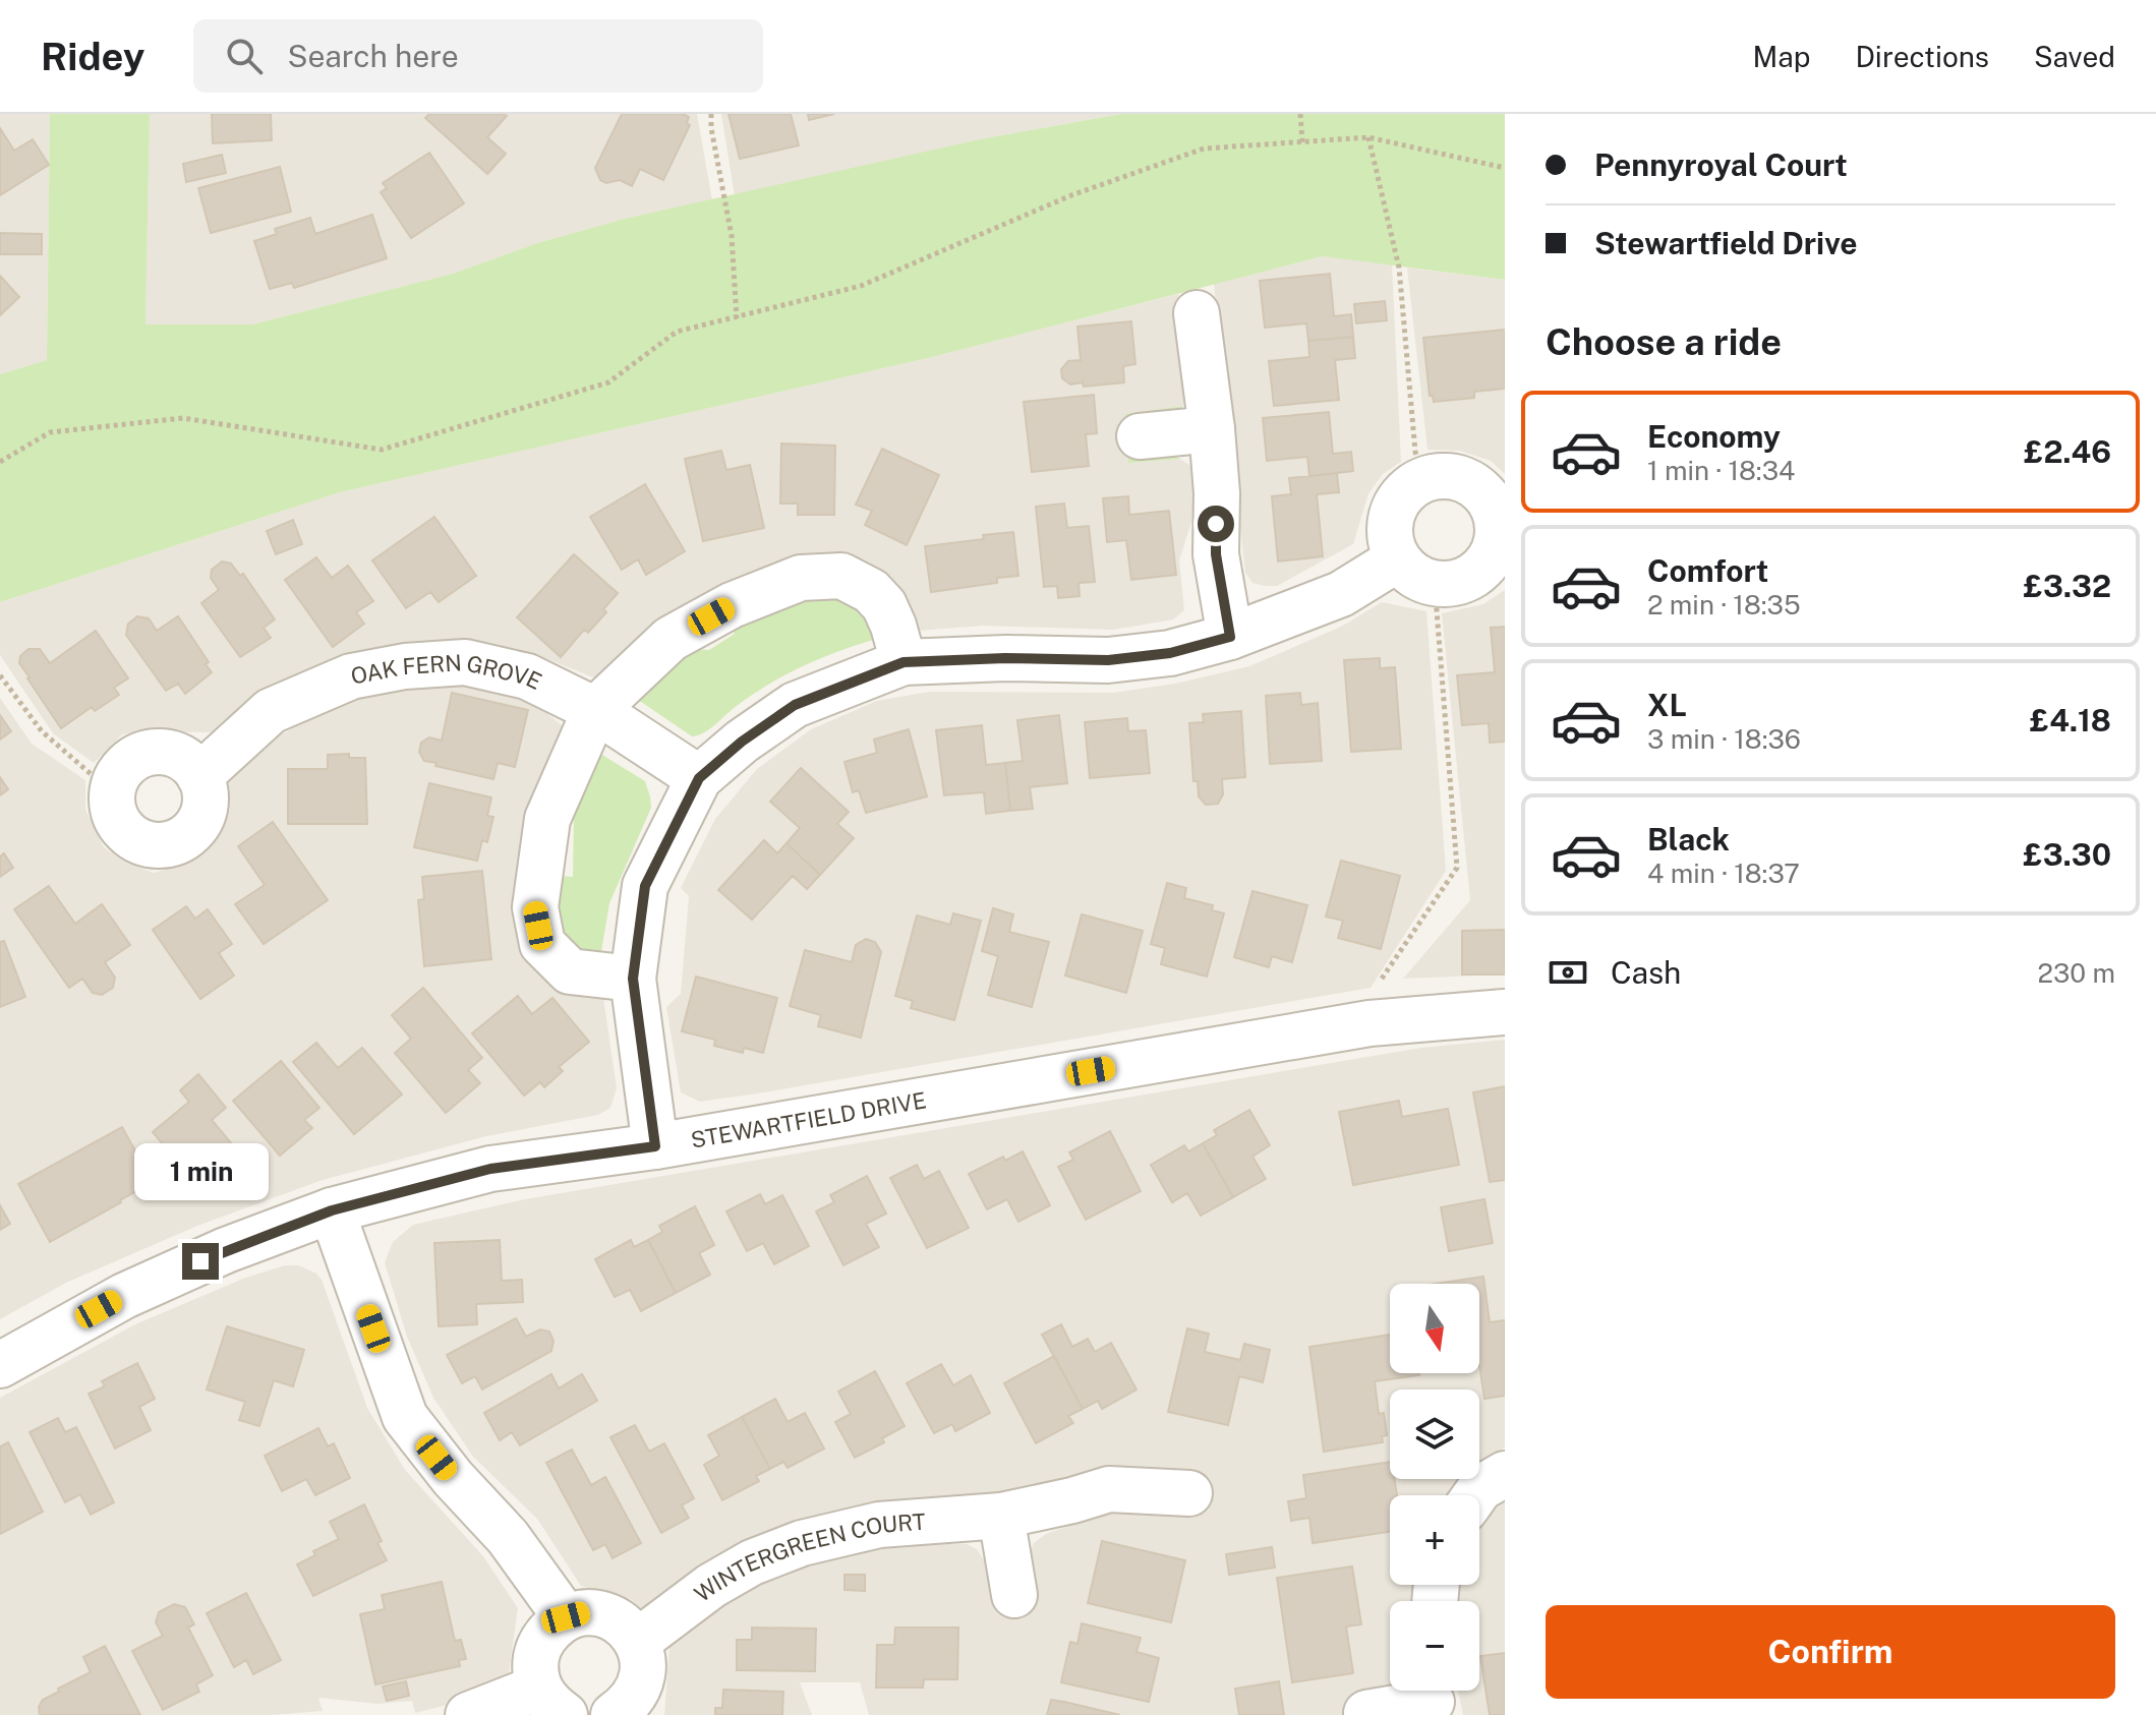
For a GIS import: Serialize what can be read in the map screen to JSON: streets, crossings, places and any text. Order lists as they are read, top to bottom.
{
  "streets": {
    "street": ["OAK FERN GROVE", "STEWARTFIELD DRIVE", "WINTERGREEN COURT"]
  },
  "north": "bottom",
  "page": {
    "header": "Ridey",
    "search": "Search here",
    "nav": ["Map", "Directions", "Saved"],
    "banner": ["Pennyroyal Court", "Stewartfield Drive"],
    "heading": "Choose a ride",
    "list": [
      {
        "name": "Economy",
        "note": "1 min · 18:34",
        "value": "£2.46"
      },
      {
        "name": "Comfort",
        "note": "2 min · 18:35",
        "value": "£3.32"
      },
      {
        "name": "XL",
        "note": "3 min · 18:36",
        "value": "£4.18"
      },
      {
        "name": "Black",
        "note": "4 min · 18:37",
        "value": "£3.30"
      }
    ],
    "pay": ["Cash", "230 m"],
    "bubble": "1 min",
    "map_buttons": ["+", "−"],
    "buttons": "Confirm"
  }
}
